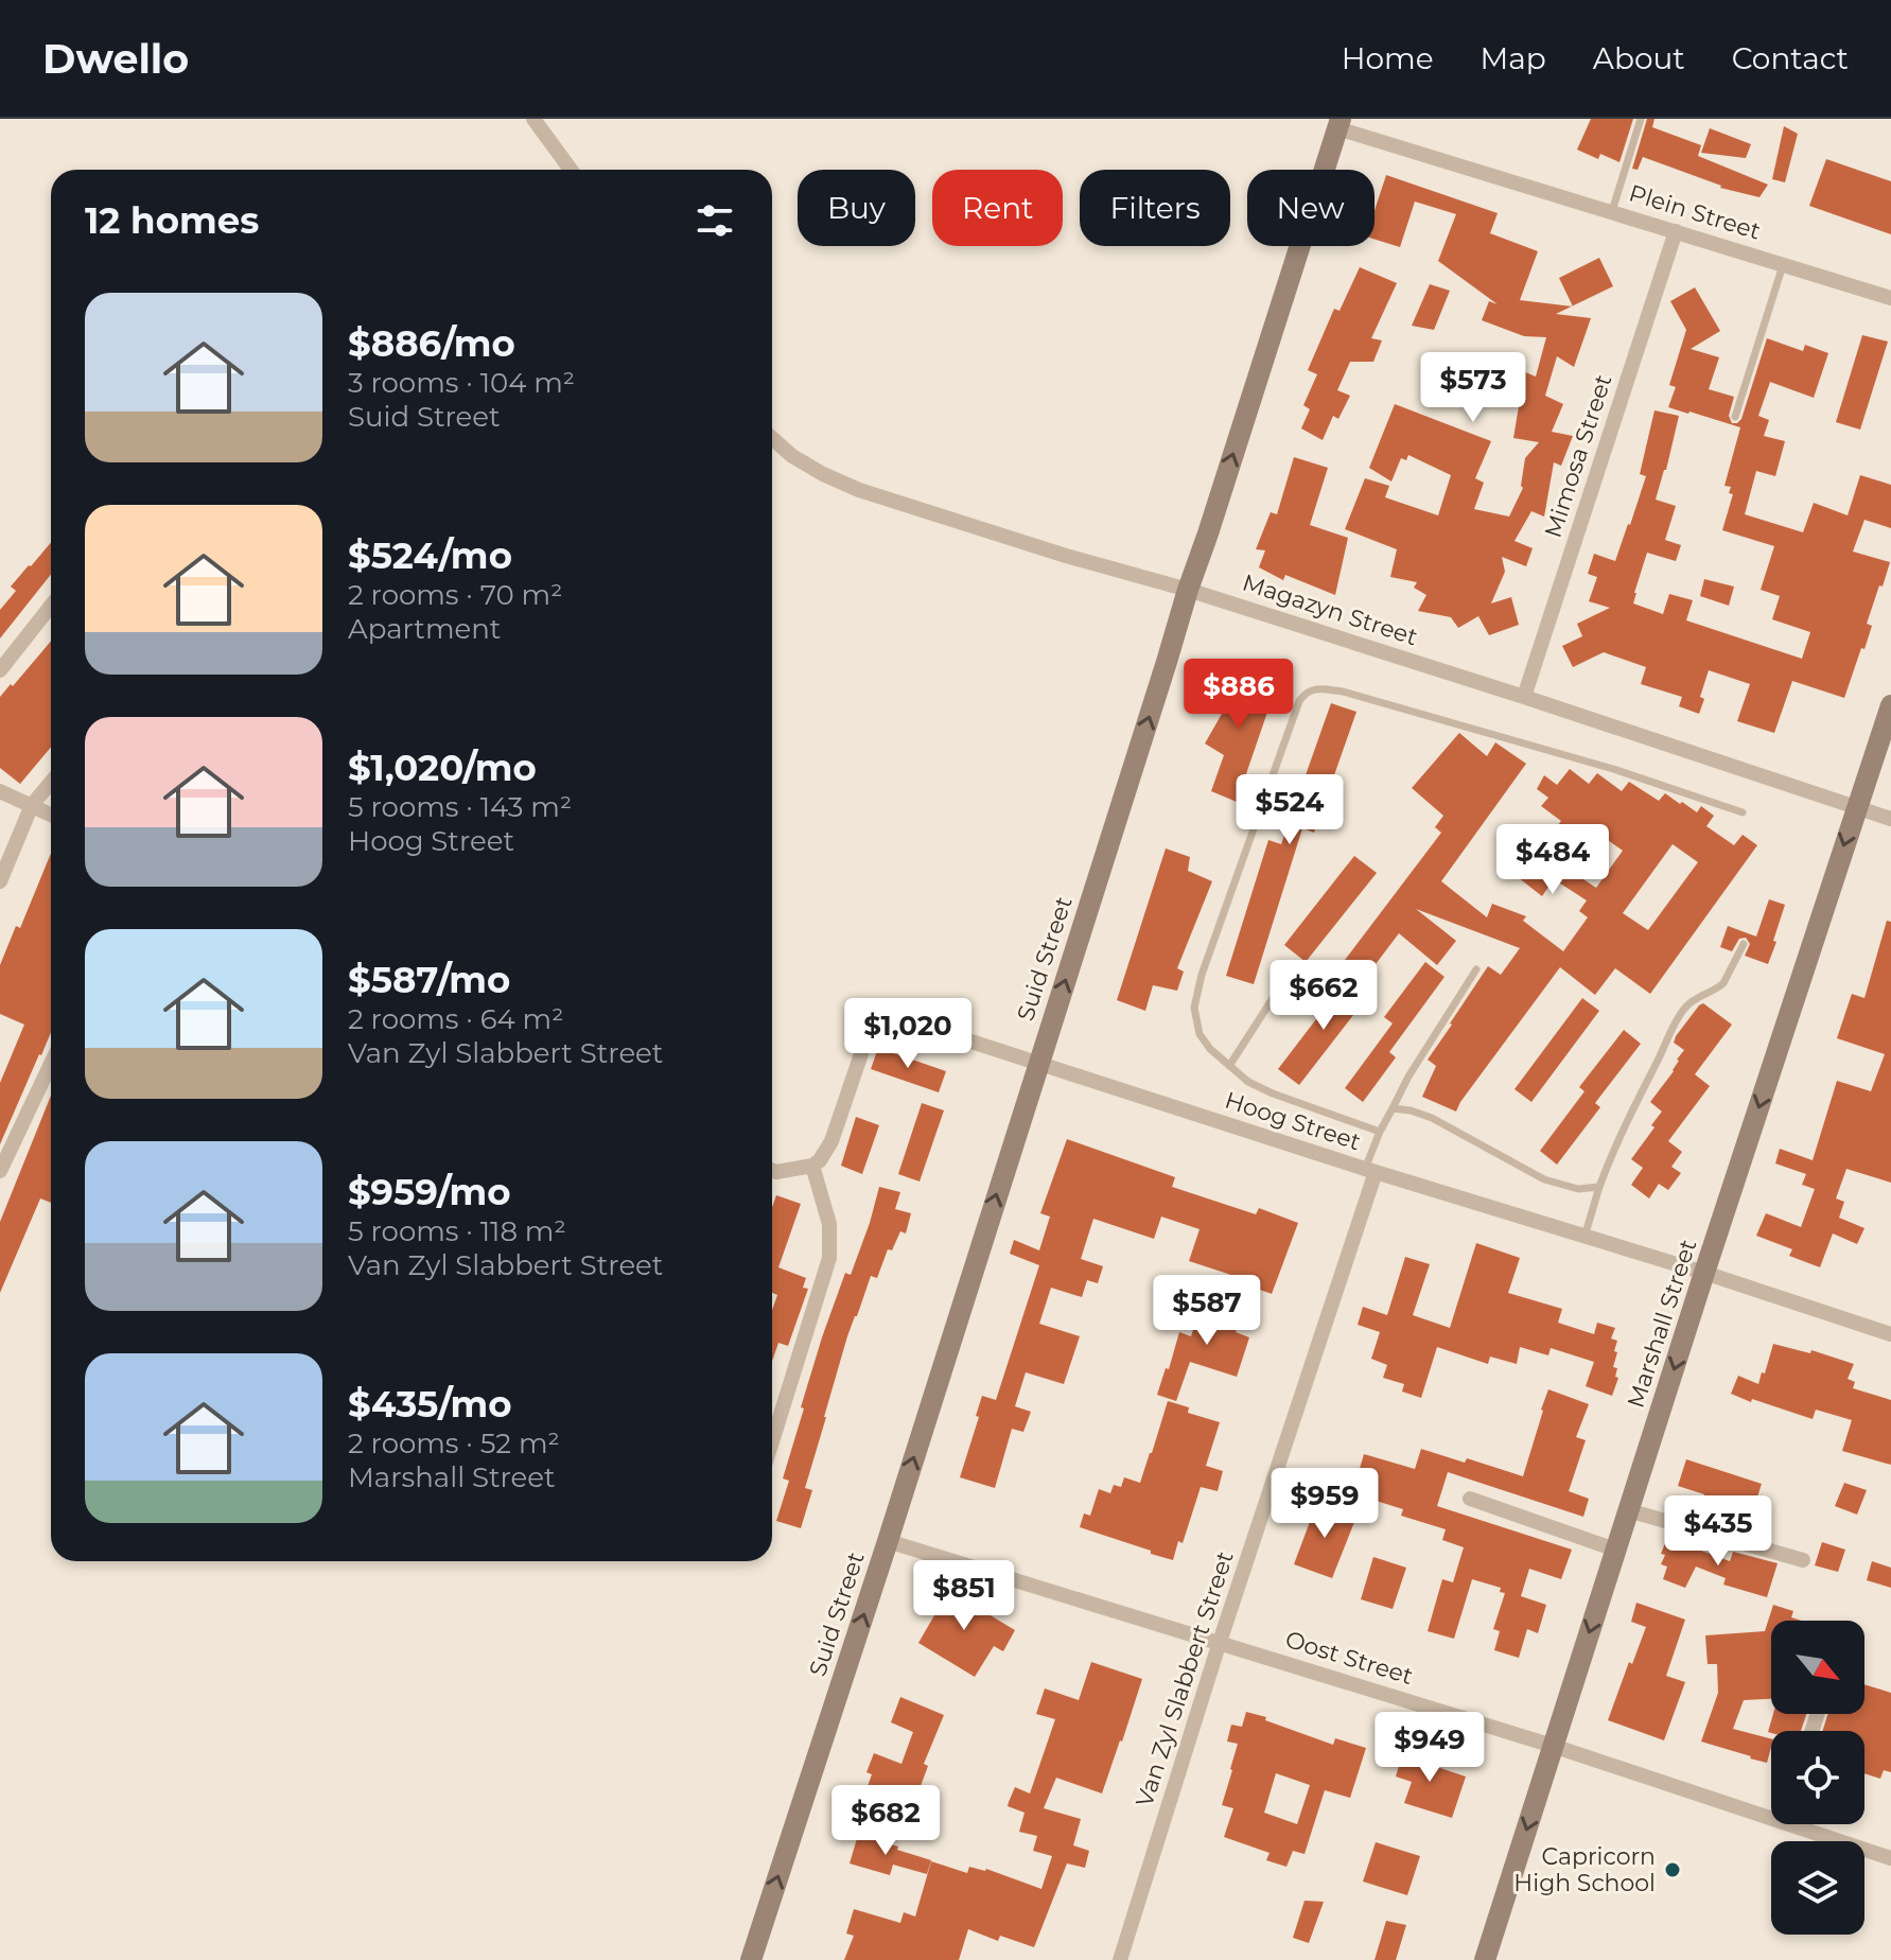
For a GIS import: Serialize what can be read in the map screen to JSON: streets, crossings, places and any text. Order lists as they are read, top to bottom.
{
  "streets": {
    "street": [
      "Plein Street",
      "Mimosa Street",
      "Magazyn Street",
      "Suid Street",
      "Hoog Street",
      "Marshall Street",
      "Oost Street",
      "Van Zyl Slabbert Street"
    ]
  },
  "crossings": [
    ["Plein Street", "Mimosa Street"],
    ["Plein Street", "Suid Street"],
    ["Mimosa Street", "Magazyn Street"],
    ["Magazyn Street", "Suid Street"],
    ["Magazyn Street", "Marshall Street"],
    ["Suid Street", "Hoog Street"],
    ["Suid Street", "Oost Street"],
    ["Hoog Street", "Marshall Street"],
    ["Hoog Street", "Van Zyl Slabbert Street"],
    ["Marshall Street", "Oost Street"],
    ["Oost Street", "Van Zyl Slabbert Street"]
  ],
  "one_way": ["Suid Street", "Marshall Street"],
  "places": ["Capricorn High School"],
  "north": "bottom right",
  "page": {
    "header": "Dwello",
    "nav": [
      "Home",
      "Map",
      "About",
      "Contact"
    ],
    "chip": [
      "Buy",
      "Rent",
      "Filters",
      "New"
    ],
    "heading": "12 homes",
    "list": [
      {
        "name": "$886/mo",
        "note": "3 rooms · 104 m² · Suid Street"
      },
      {
        "name": "$524/mo",
        "note": "2 rooms · 70 m² · Apartment"
      },
      {
        "name": "$1,020/mo",
        "note": "5 rooms · 143 m² · Hoog Street"
      },
      {
        "name": "$587/mo",
        "note": "2 rooms · 64 m² · Van Zyl Slabbert Street"
      },
      {
        "name": "$959/mo",
        "note": "5 rooms · 118 m² · Van Zyl Slabbert Street"
      },
      {
        "name": "$435/mo",
        "note": "2 rooms · 52 m² · Marshall Street"
      }
    ],
    "price": [
      "$573",
      "$886",
      "$524",
      "$484",
      "$662",
      "$1,020",
      "$587",
      "$959",
      "$435",
      "$851",
      "$949",
      "$682"
    ]
  }
}
